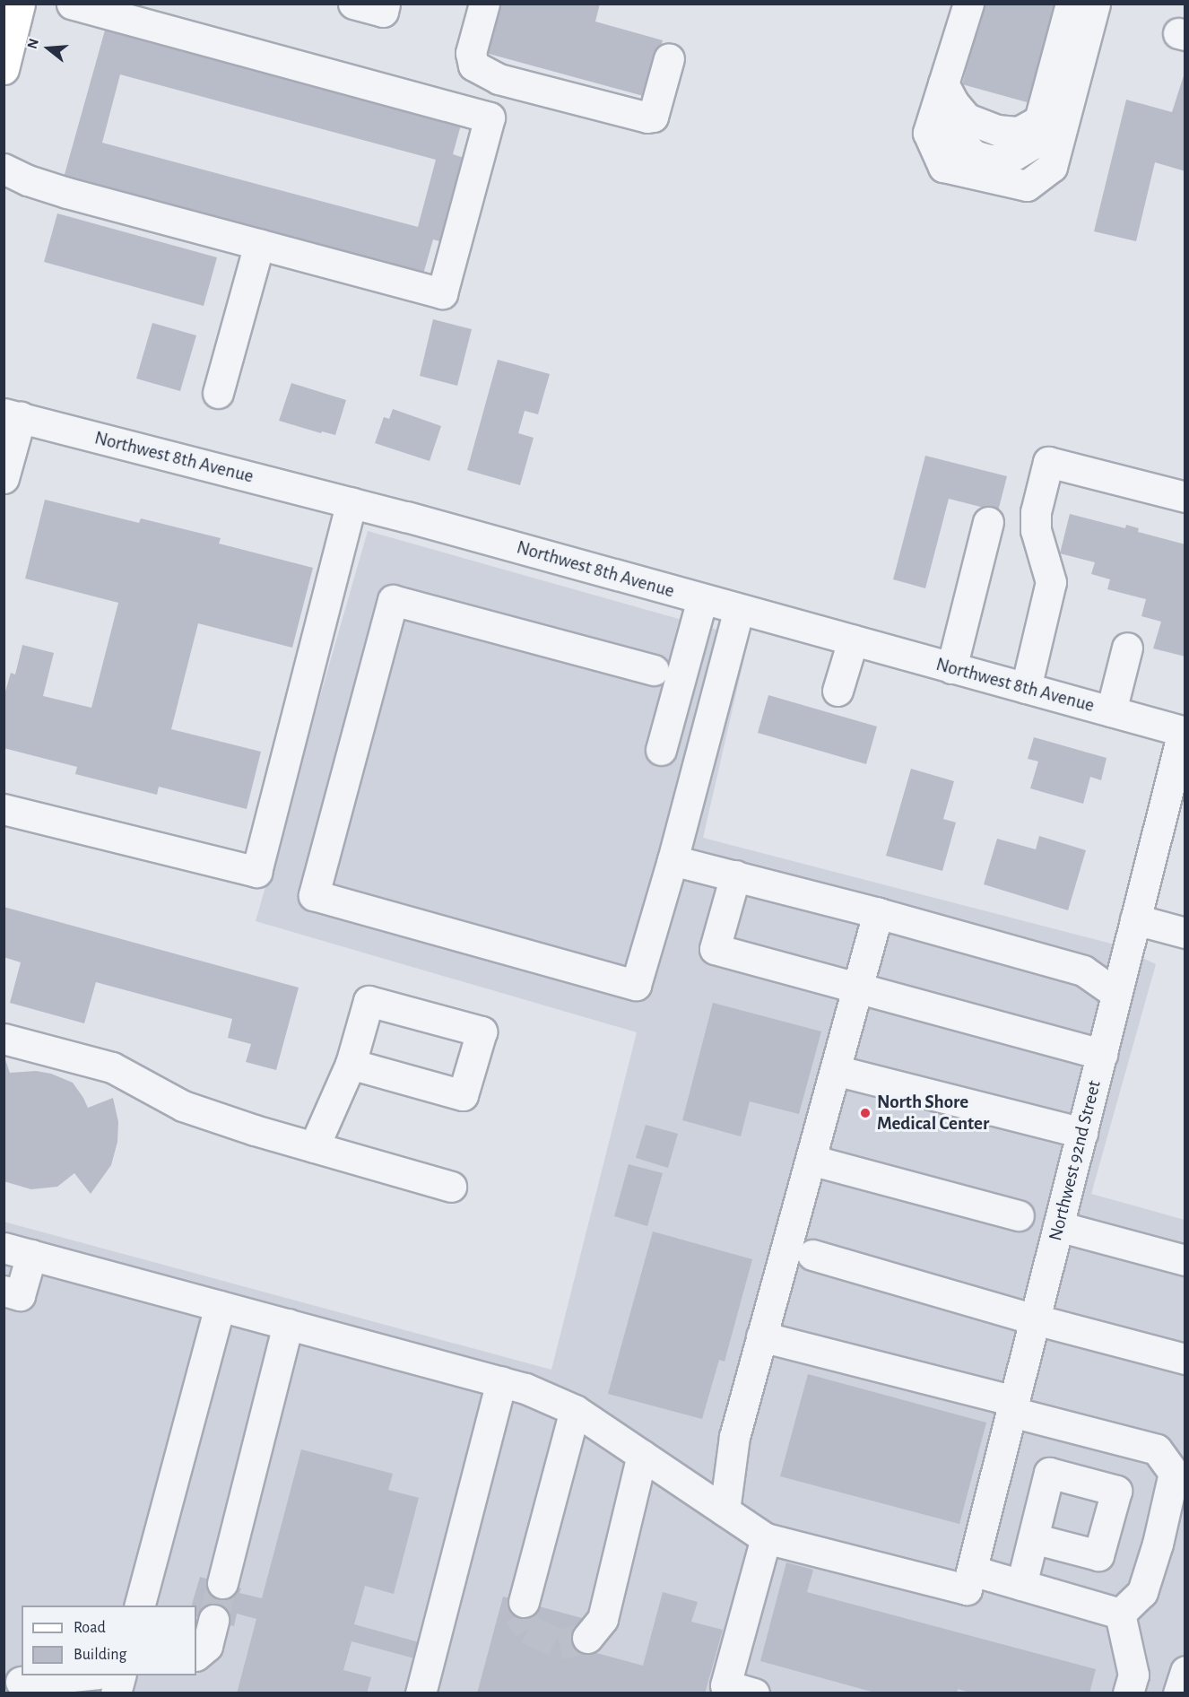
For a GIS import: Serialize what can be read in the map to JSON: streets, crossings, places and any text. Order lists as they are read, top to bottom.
{
  "streets": {
    "street": ["Northwest 8th Avenue", "Northwest 92nd Street"]
  },
  "crossings": [
    ["Northwest 8th Avenue", "Northwest 92nd Street"]
  ],
  "places": ["North Shore Medical Center"],
  "legend": ["Road", "Building"],
  "north": "left"
}
